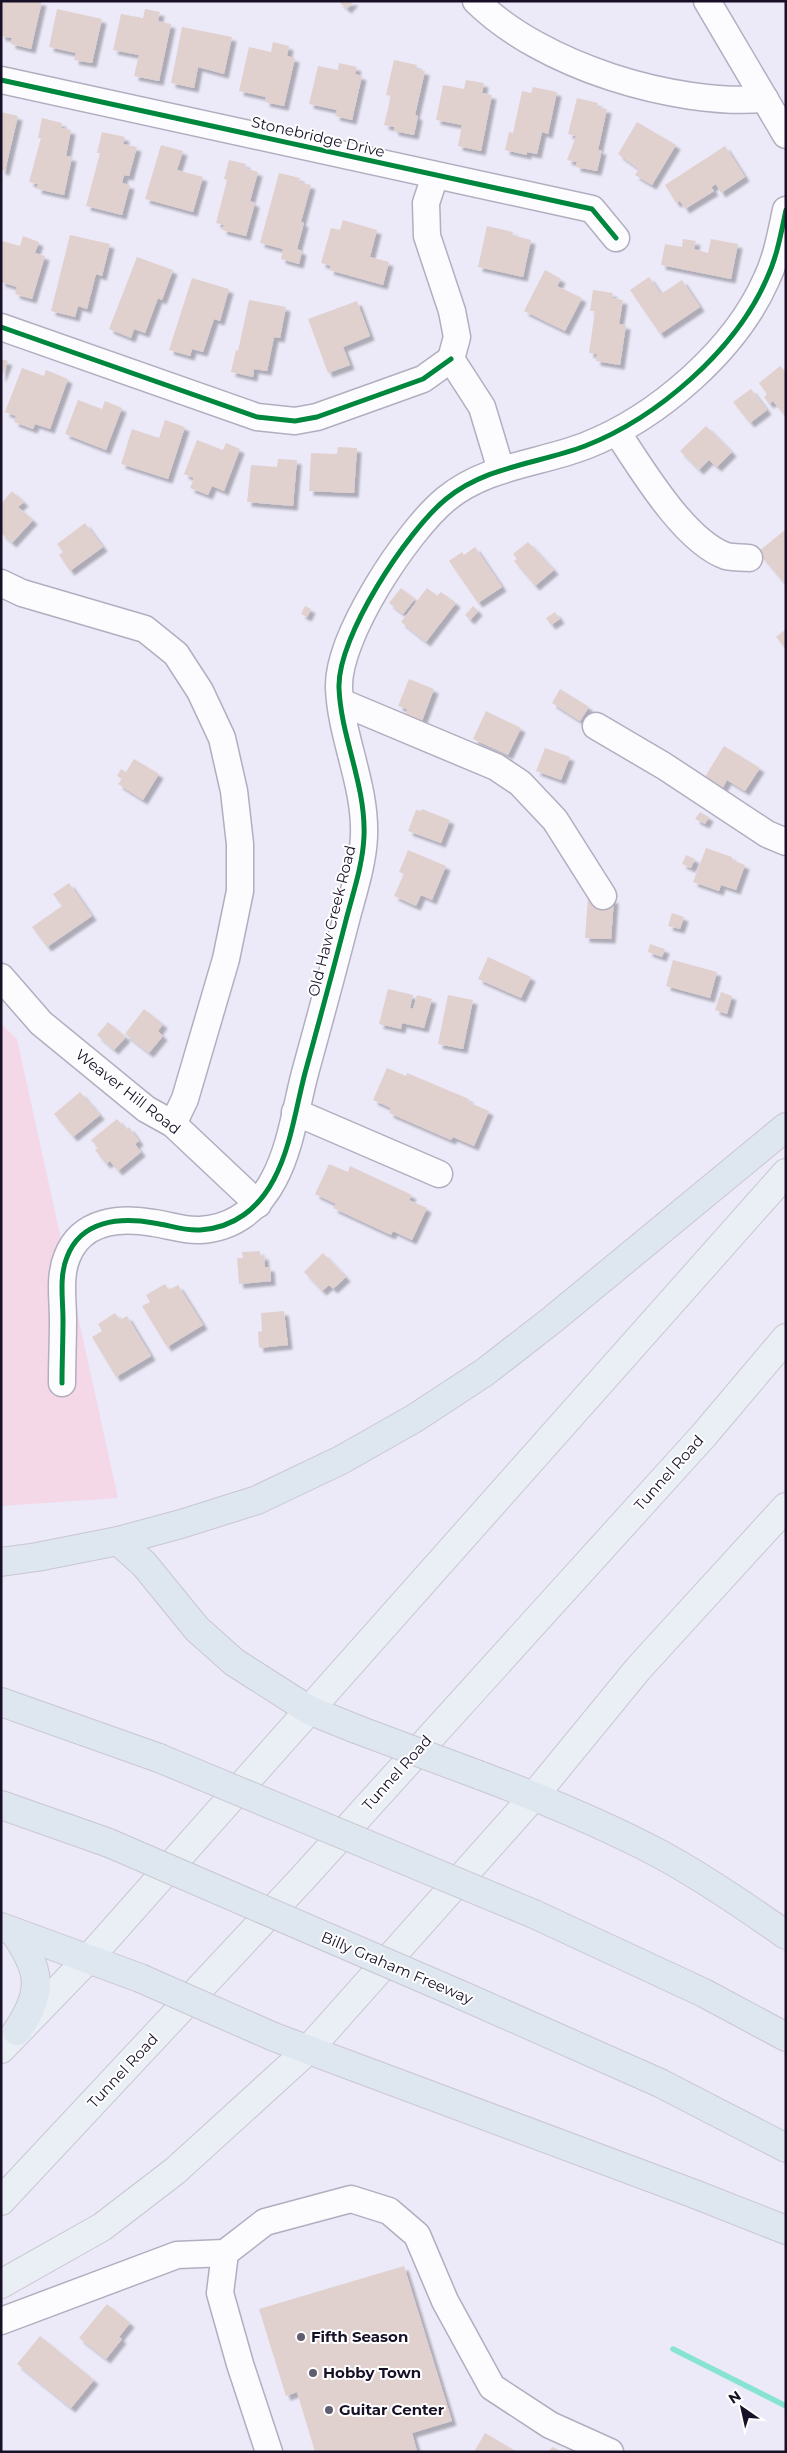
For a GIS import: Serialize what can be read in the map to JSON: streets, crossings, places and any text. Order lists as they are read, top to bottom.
{
  "streets": {
    "highway": ["Billy Graham Freeway"],
    "main road": ["Tunnel Road"],
    "street": ["Stonebridge Drive", "Old Haw Creek Road", "Weaver Hill Road"]
  },
  "crossings": [
    ["Old Haw Creek Road", "Weaver Hill Road"]
  ],
  "places": ["Fifth Season", "Hobby Town", "Guitar Center"],
  "north": "top left"
}
